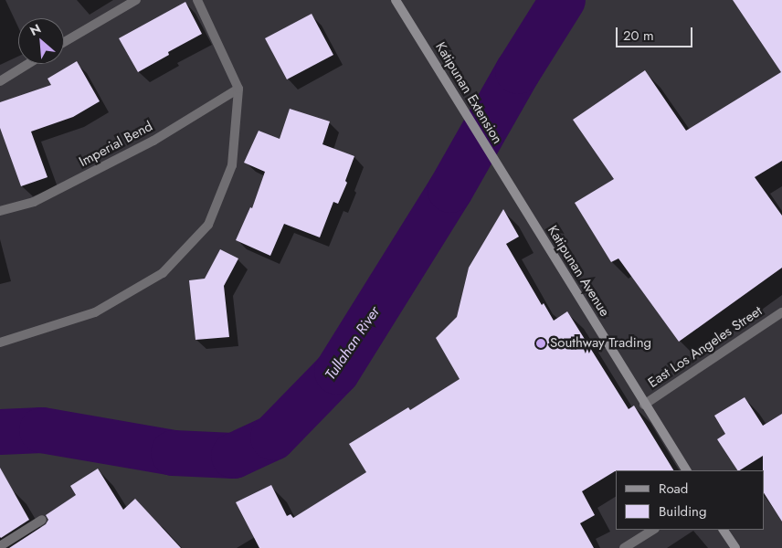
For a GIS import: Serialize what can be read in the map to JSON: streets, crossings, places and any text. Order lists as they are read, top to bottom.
{
  "streets": {
    "main road": ["Katipunan Extension", "Katipunan Avenue"],
    "street": ["Imperial Bend", "East Los Angeles Street"]
  },
  "crossings": [
    ["Katipunan Extension", "Katipunan Avenue"],
    ["Katipunan Avenue", "East Los Angeles Street"]
  ],
  "water": ["Tullahan River"],
  "places": ["Southway Trading"],
  "legend": ["Road", "Building"],
  "scale_bar": "20 m",
  "north": "top left"
}
